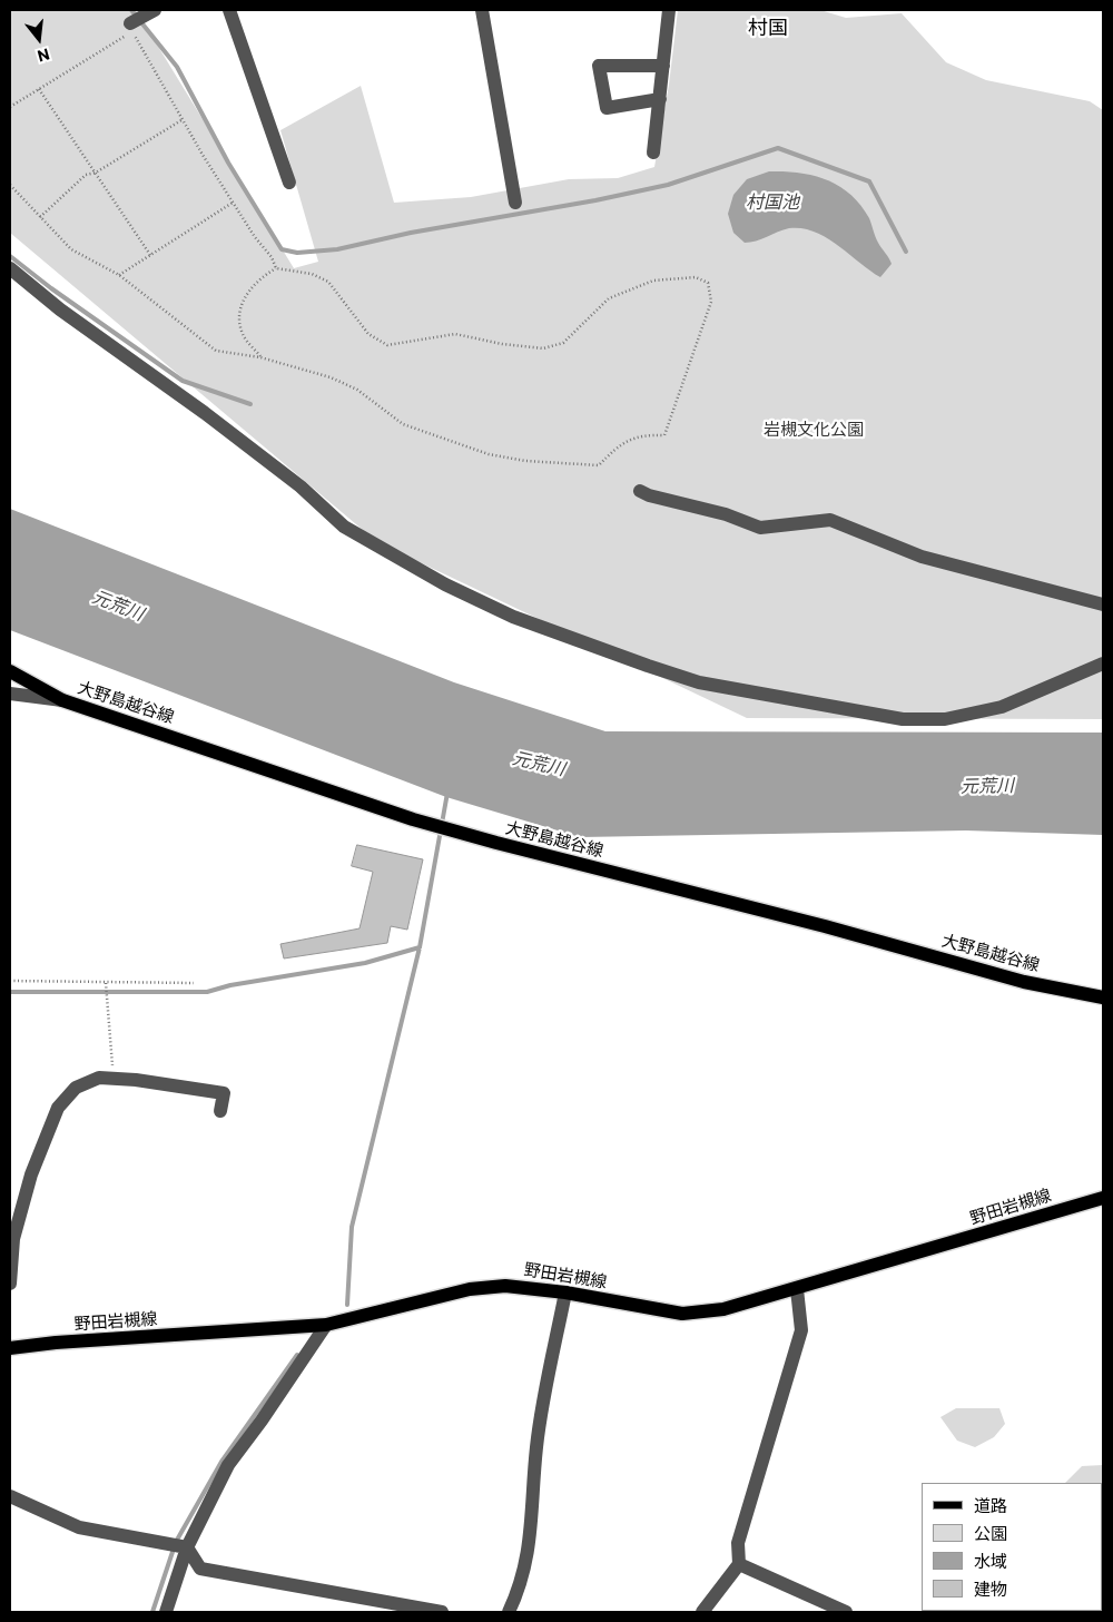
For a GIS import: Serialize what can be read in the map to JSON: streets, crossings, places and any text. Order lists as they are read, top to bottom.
{
  "streets": {
    "main road": ["大野島越谷線", "野田岩槻線"]
  },
  "districts": ["村国"],
  "water": ["村国池", "元荒川"],
  "parks": ["岩槻文化公園"],
  "legend": [
    "道路",
    "公園",
    "水域",
    "建物"
  ],
  "north": "bottom"
}
